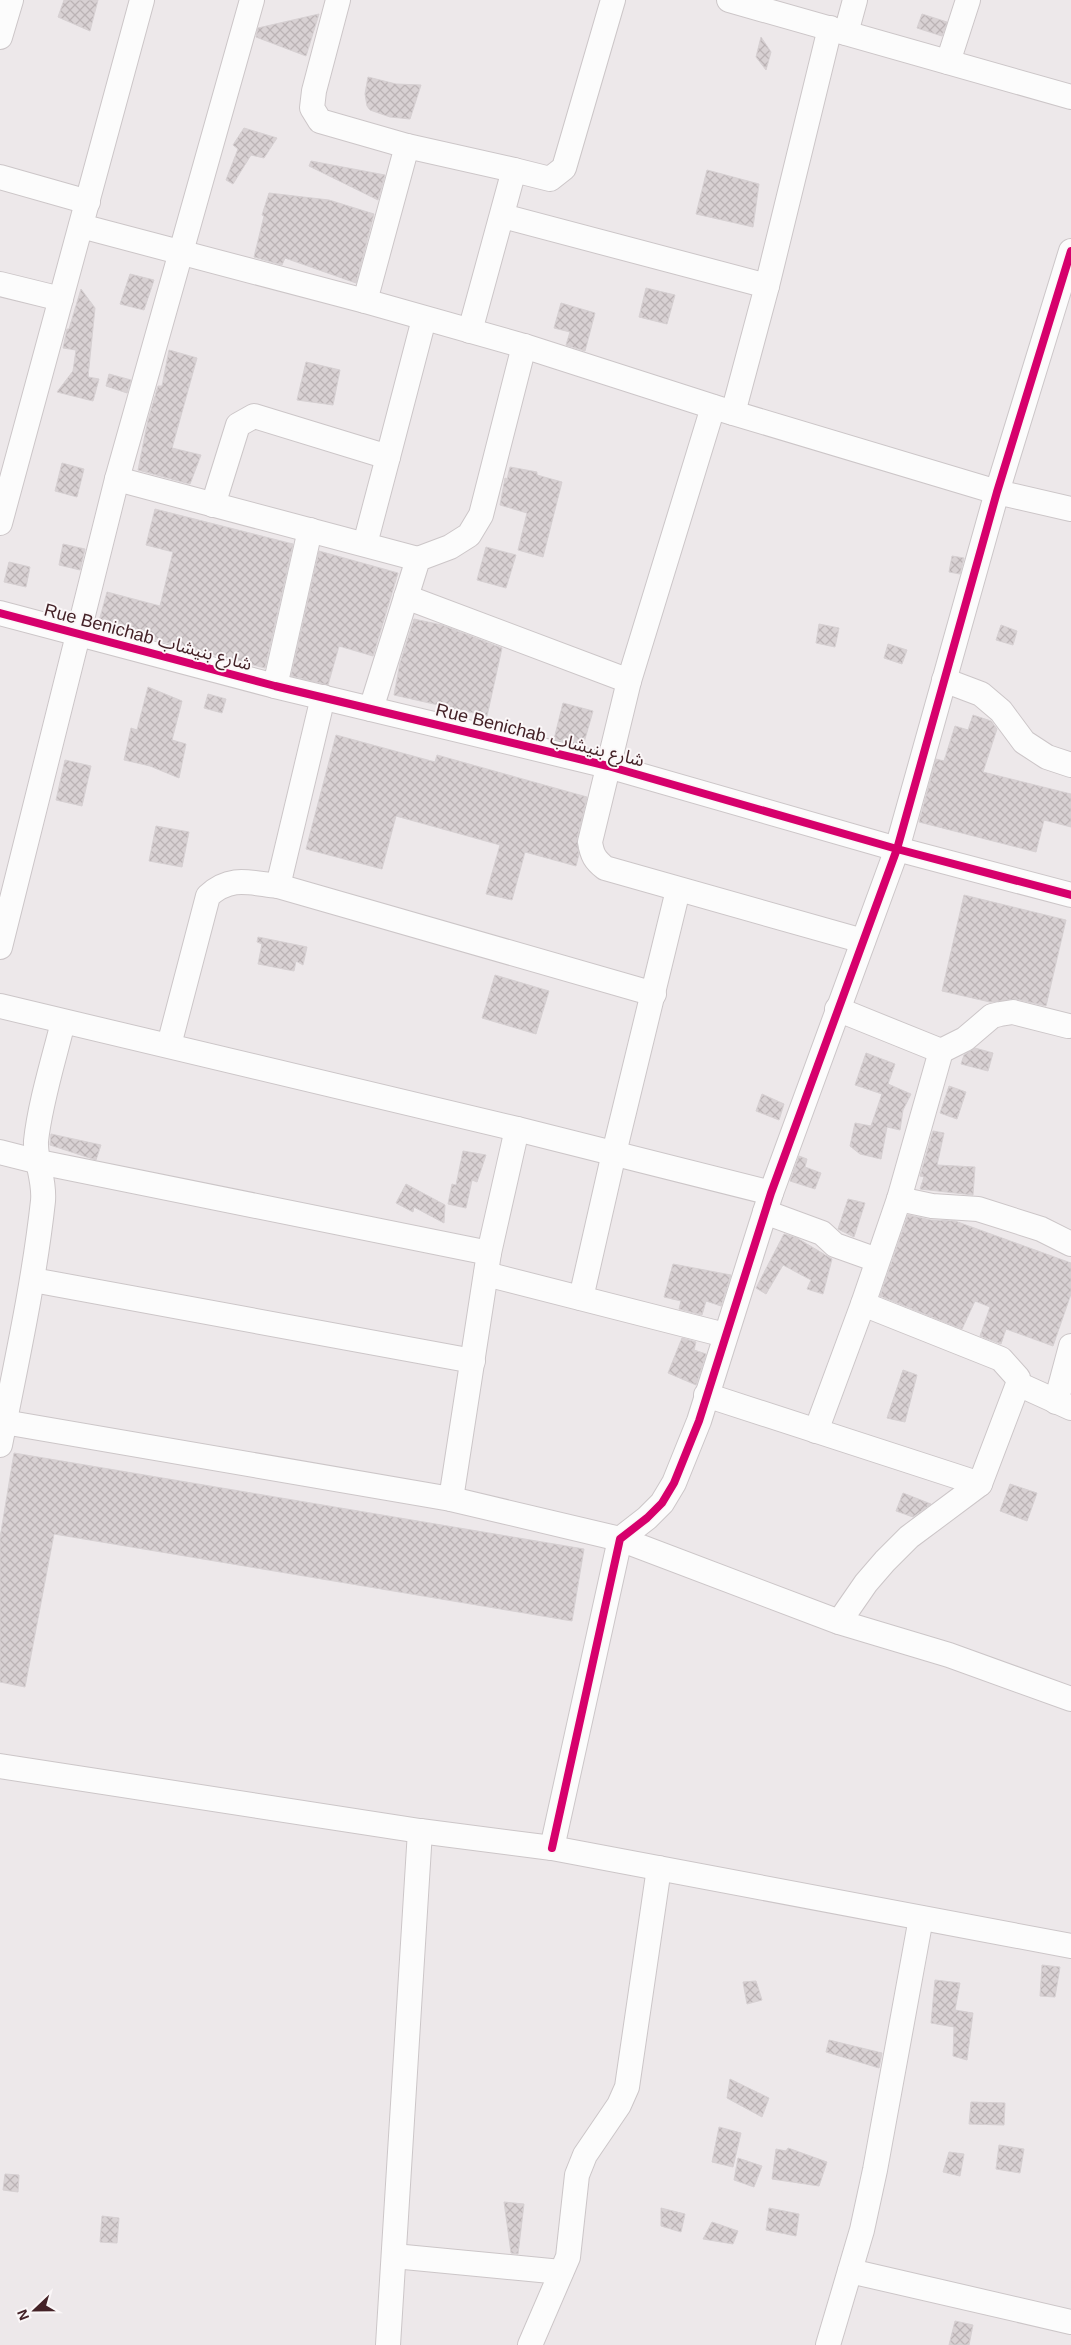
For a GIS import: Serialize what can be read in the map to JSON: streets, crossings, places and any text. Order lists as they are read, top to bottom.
{
  "streets": {
    "street": ["Rue Benichab شارع بنيشاب"]
  },
  "north": "left"
}
